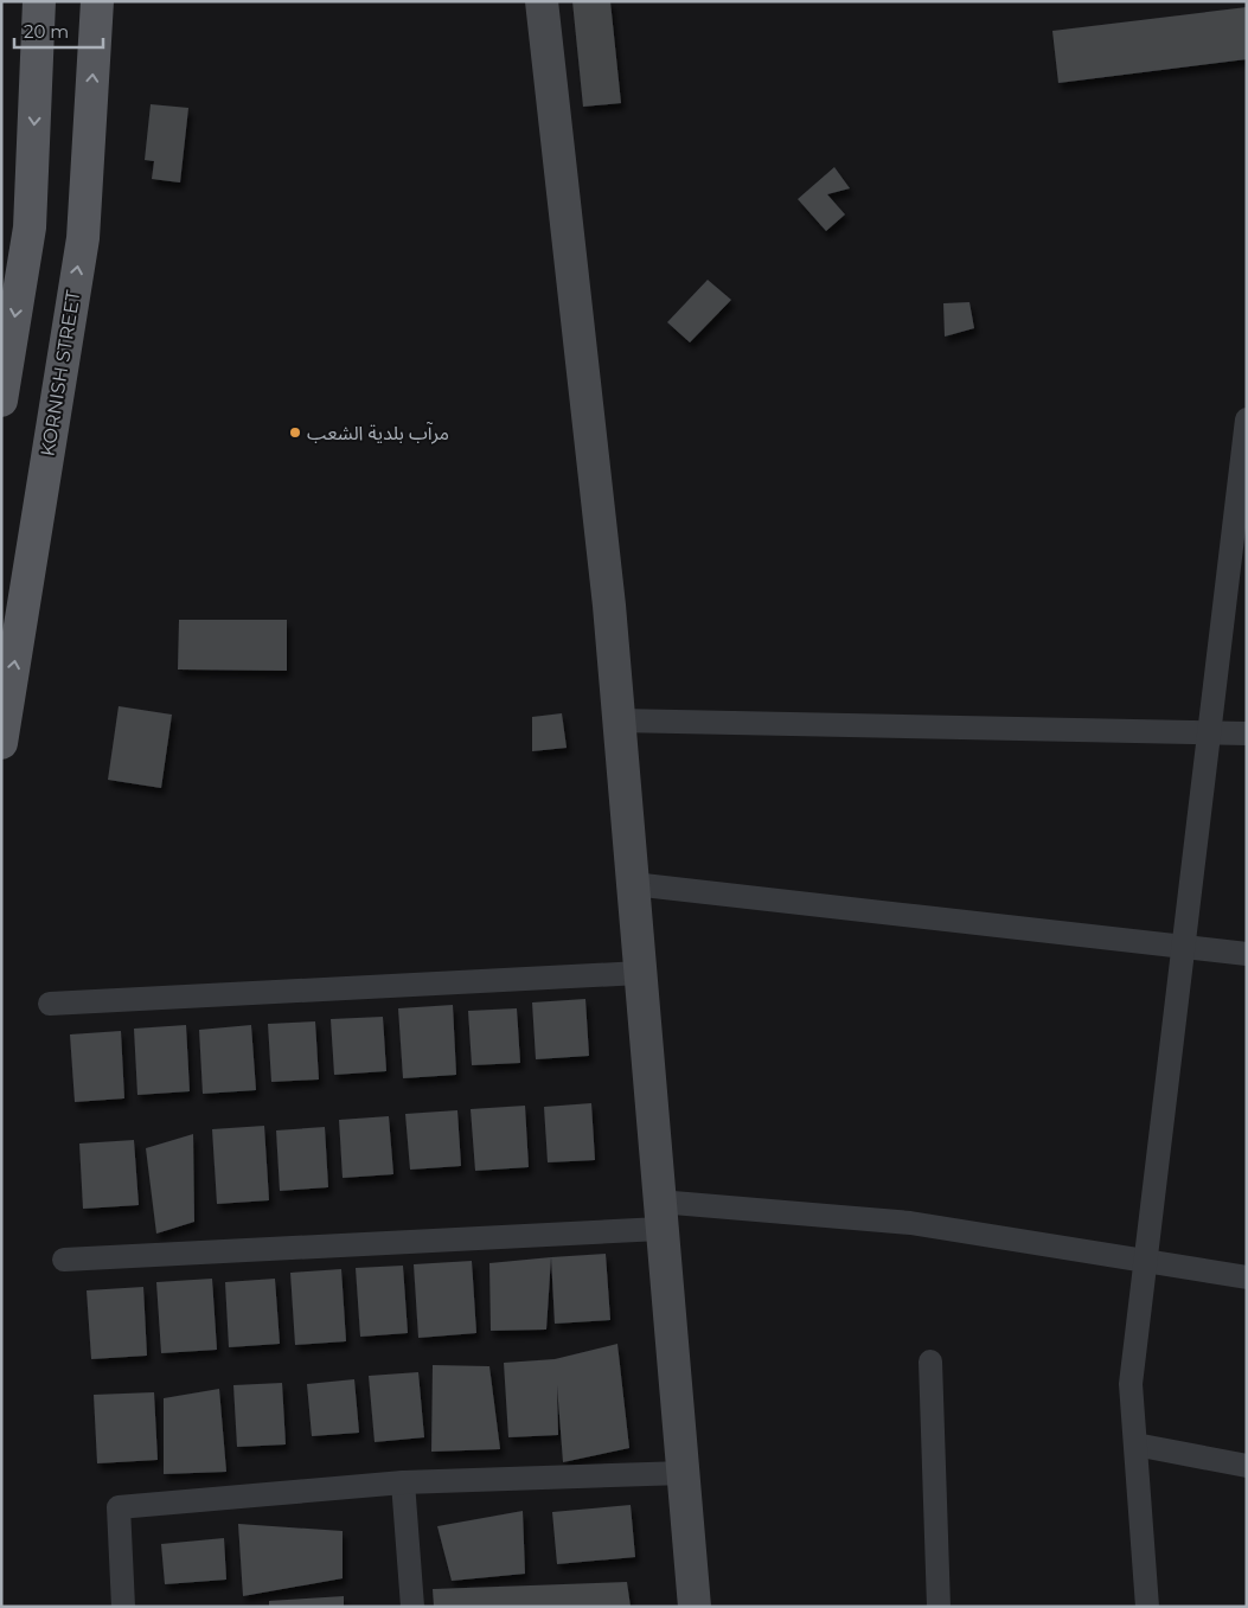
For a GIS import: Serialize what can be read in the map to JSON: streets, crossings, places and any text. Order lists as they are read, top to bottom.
{
  "streets": {
    "main road": ["KORNISH STREET"]
  },
  "places": ["مرآب بلدية الشعب"],
  "scale_bar": "20 m"
}
